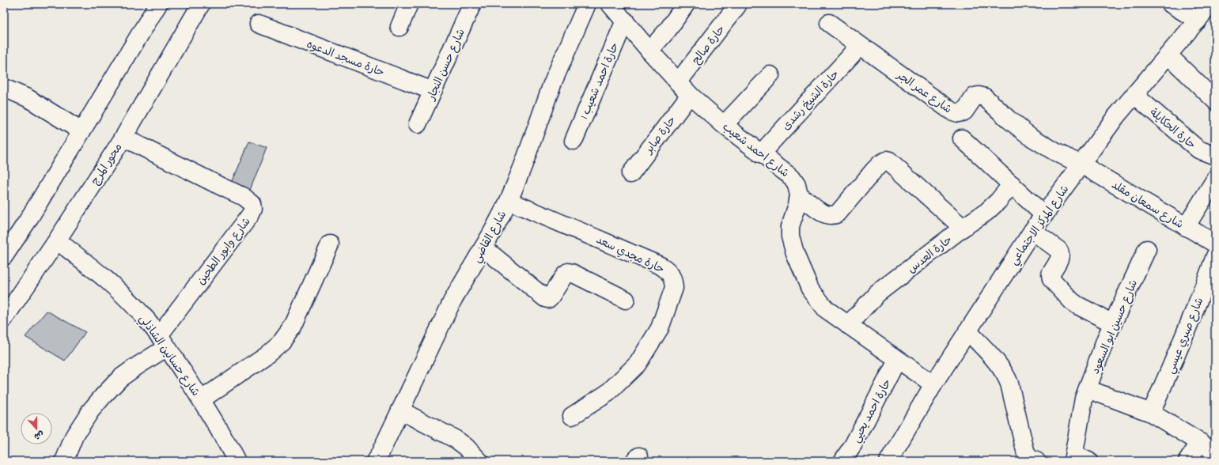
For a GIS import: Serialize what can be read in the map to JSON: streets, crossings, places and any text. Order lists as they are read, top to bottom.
{
  "streets": {
    "street": [
      "حارة صالح",
      "حارة مسجد الدعوه",
      "شارع حسن النجار",
      "حارة احمد شعيب 1",
      "شارع عمر الجر",
      "حارة الشيخ رشدى",
      "حارة الحكايلة",
      "حارة صابر",
      "شارع احمد شعيب",
      "محور المرج",
      "شارع سمعان مقلد",
      "شارع المركز الاجتماعي",
      "شارع القاضي",
      "شارع وابور الطحين",
      "حارة مجدي سعد",
      "حارة العدس",
      "شارع حسين ابو السعود",
      "شارع صبري عيسي",
      "شارع حسانين الشاذلي",
      "حارة احمد يحيي"
    ]
  },
  "crossings": [
    ["حارة صالح", "شارع احمد شعيب"],
    ["حارة مسجد الدعوه", "شارع حسن النجار"],
    ["حارة احمد شعيب 1", "شارع احمد شعيب"],
    ["شارع عمر الجر", "حارة الشيخ رشدى"],
    ["شارع عمر الجر", "شارع سمعان مقلد"],
    ["شارع عمر الجر", "شارع المركز الاجتماعي"],
    ["حارة الشيخ رشدى", "شارع احمد شعيب"],
    ["حارة الحكايلة", "شارع المركز الاجتماعي"],
    ["حارة صابر", "شارع احمد شعيب"],
    ["محور المرج", "شارع وابور الطحين"],
    ["محور المرج", "شارع حسانين الشاذلي"],
    ["شارع سمعان مقلد", "شارع المركز الاجتماعي"],
    ["شارع القاضي", "حارة مجدي سعد"],
    ["شارع وابور الطحين", "شارع حسانين الشاذلي"]
  ],
  "north": "bottom"
}
